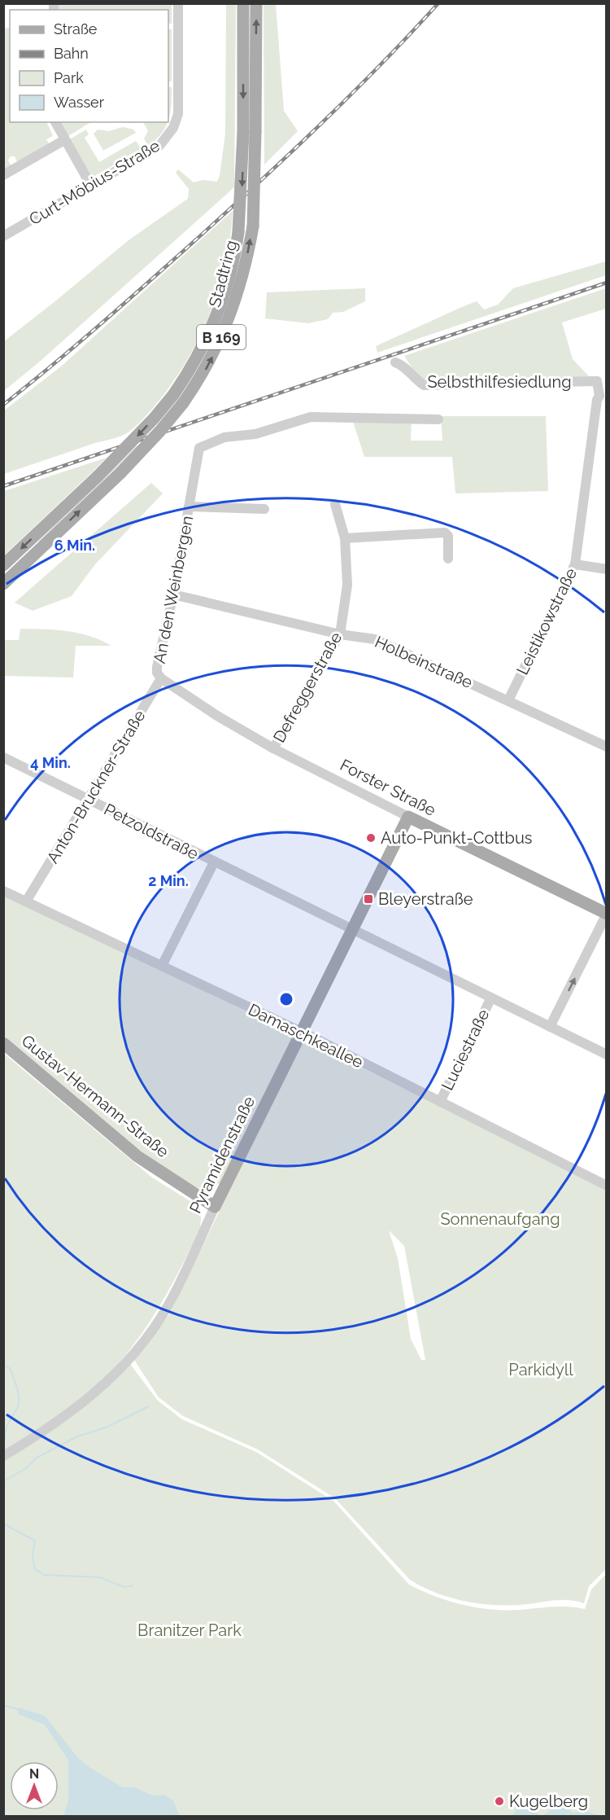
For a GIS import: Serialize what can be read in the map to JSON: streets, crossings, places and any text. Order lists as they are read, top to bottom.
{
  "streets": {
    "main road": [
      "Stadtring",
      "B 169",
      "Forster Straße",
      "Gustav-Hermann-Straße",
      "Pyramidenstraße"
    ],
    "street": [
      "Curt-Möbius-Straße",
      "Selbsthilfesiedlung",
      "An den Weinbergen",
      "Leistikowstraße",
      "Holbeinstraße",
      "Defreggerstraße",
      "Anton-Bruckner-Straße",
      "Petzoldstraße",
      "Damaschkeallee",
      "Luciestraße"
    ]
  },
  "crossings": [
    ["Selbsthilfesiedlung", "Leistikowstraße"],
    ["An den Weinbergen", "Holbeinstraße"],
    ["An den Weinbergen", "Anton-Bruckner-Straße"],
    ["An den Weinbergen", "Forster Straße"],
    ["Leistikowstraße", "Holbeinstraße"],
    ["Holbeinstraße", "Defreggerstraße"],
    ["Defreggerstraße", "Forster Straße"],
    ["Anton-Bruckner-Straße", "Forster Straße"],
    ["Anton-Bruckner-Straße", "Petzoldstraße"],
    ["Anton-Bruckner-Straße", "Damaschkeallee"],
    ["Forster Straße", "Pyramidenstraße"],
    ["Petzoldstraße", "Pyramidenstraße"],
    ["Damaschkeallee", "Luciestraße"],
    ["Damaschkeallee", "Pyramidenstraße"],
    ["Gustav-Hermann-Straße", "Pyramidenstraße"]
  ],
  "parks": ["Sonnenaufgang", "Parkidyll", "Branitzer Park"],
  "places": {
    "other": ["Auto-Punkt-Cottbus", "Kugelberg"],
    "transit": ["Bleyerstraße"]
  },
  "legend": [
    "Straße",
    "Bahn",
    "Park",
    "Wasser"
  ],
  "north": "top",
  "rings": ["6 Min.", "4 Min.", "2 Min."]
}
